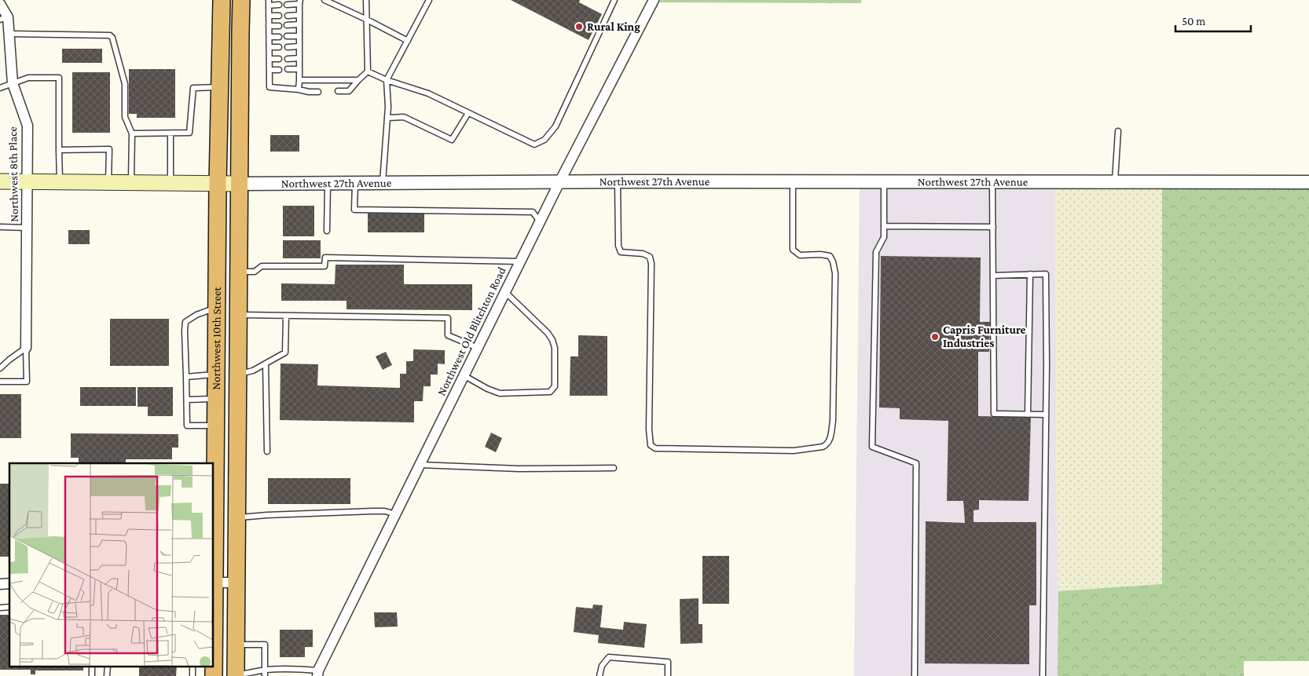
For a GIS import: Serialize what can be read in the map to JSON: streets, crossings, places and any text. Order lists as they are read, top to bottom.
{
  "streets": {
    "highway": ["Northwest 10th Street"],
    "main road": ["Northwest 27th Avenue"],
    "street": ["Northwest 8th Place", "Northwest Old Blitchton Road"]
  },
  "crossings": [
    ["Northwest 8th Place", "Northwest 27th Avenue"],
    ["Northwest 27th Avenue", "Northwest Old Blitchton Road"],
    ["Northwest 27th Avenue", "Northwest 10th Street"]
  ],
  "places": ["Rural King", "Capris Furniture Industries"],
  "scale_bar": "50 m"
}
